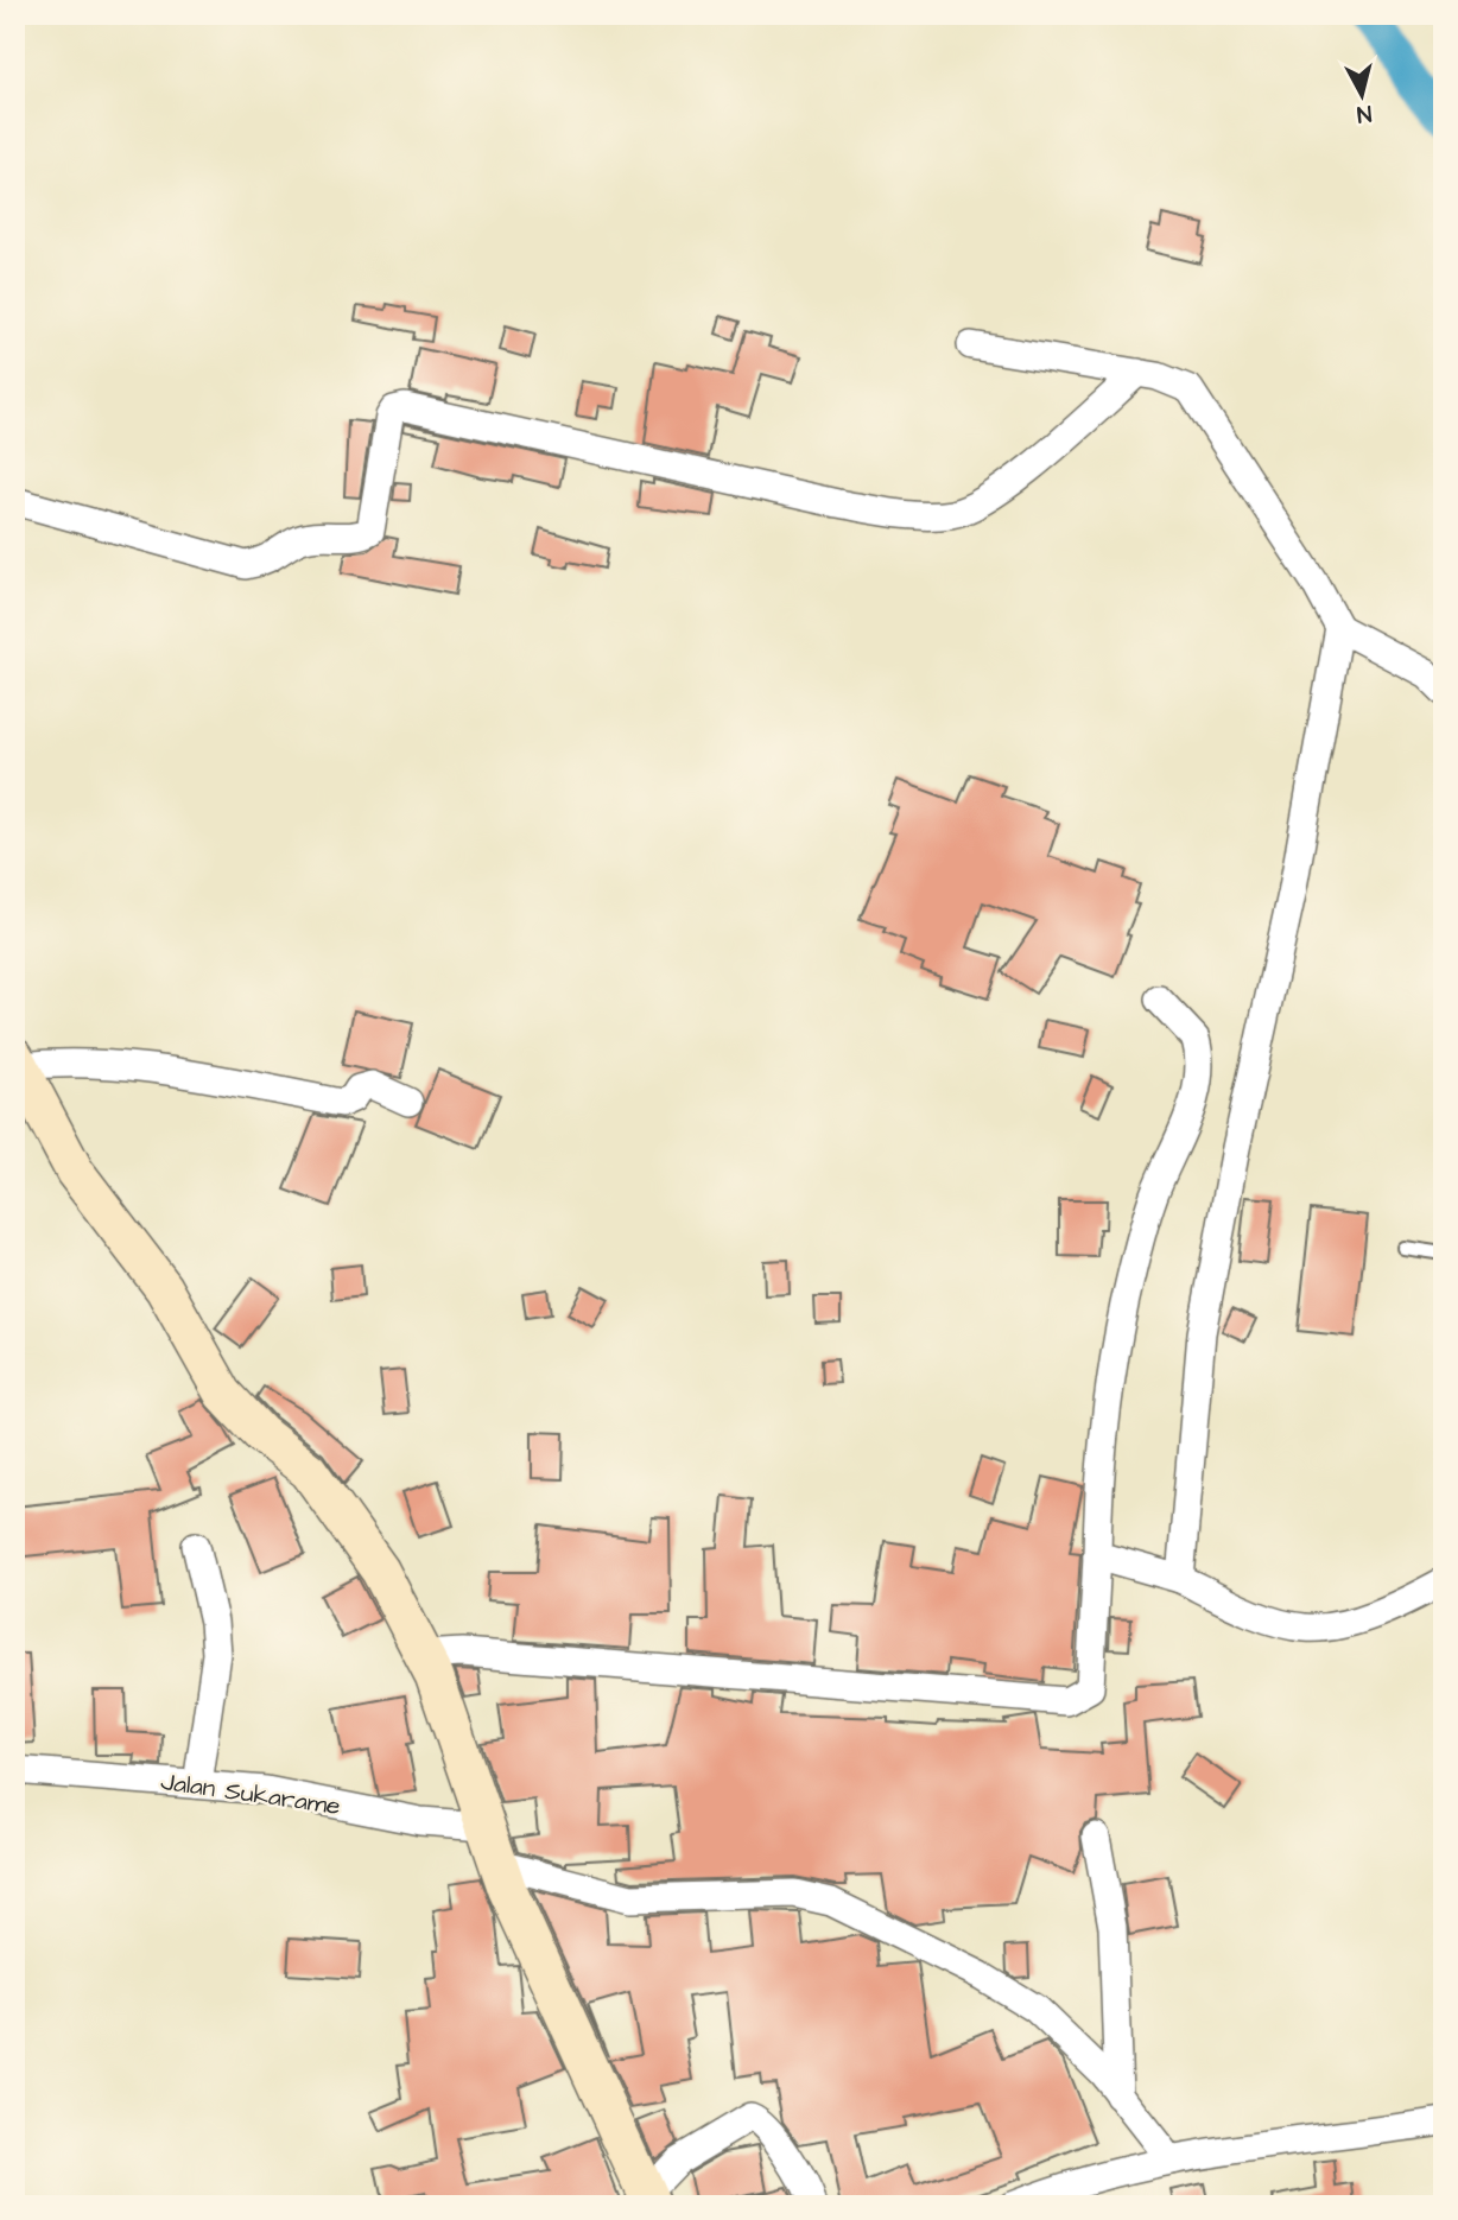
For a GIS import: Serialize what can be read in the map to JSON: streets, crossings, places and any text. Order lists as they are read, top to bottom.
{
  "streets": {
    "street": ["Jalan Sukarame"]
  },
  "north": "bottom"
}
